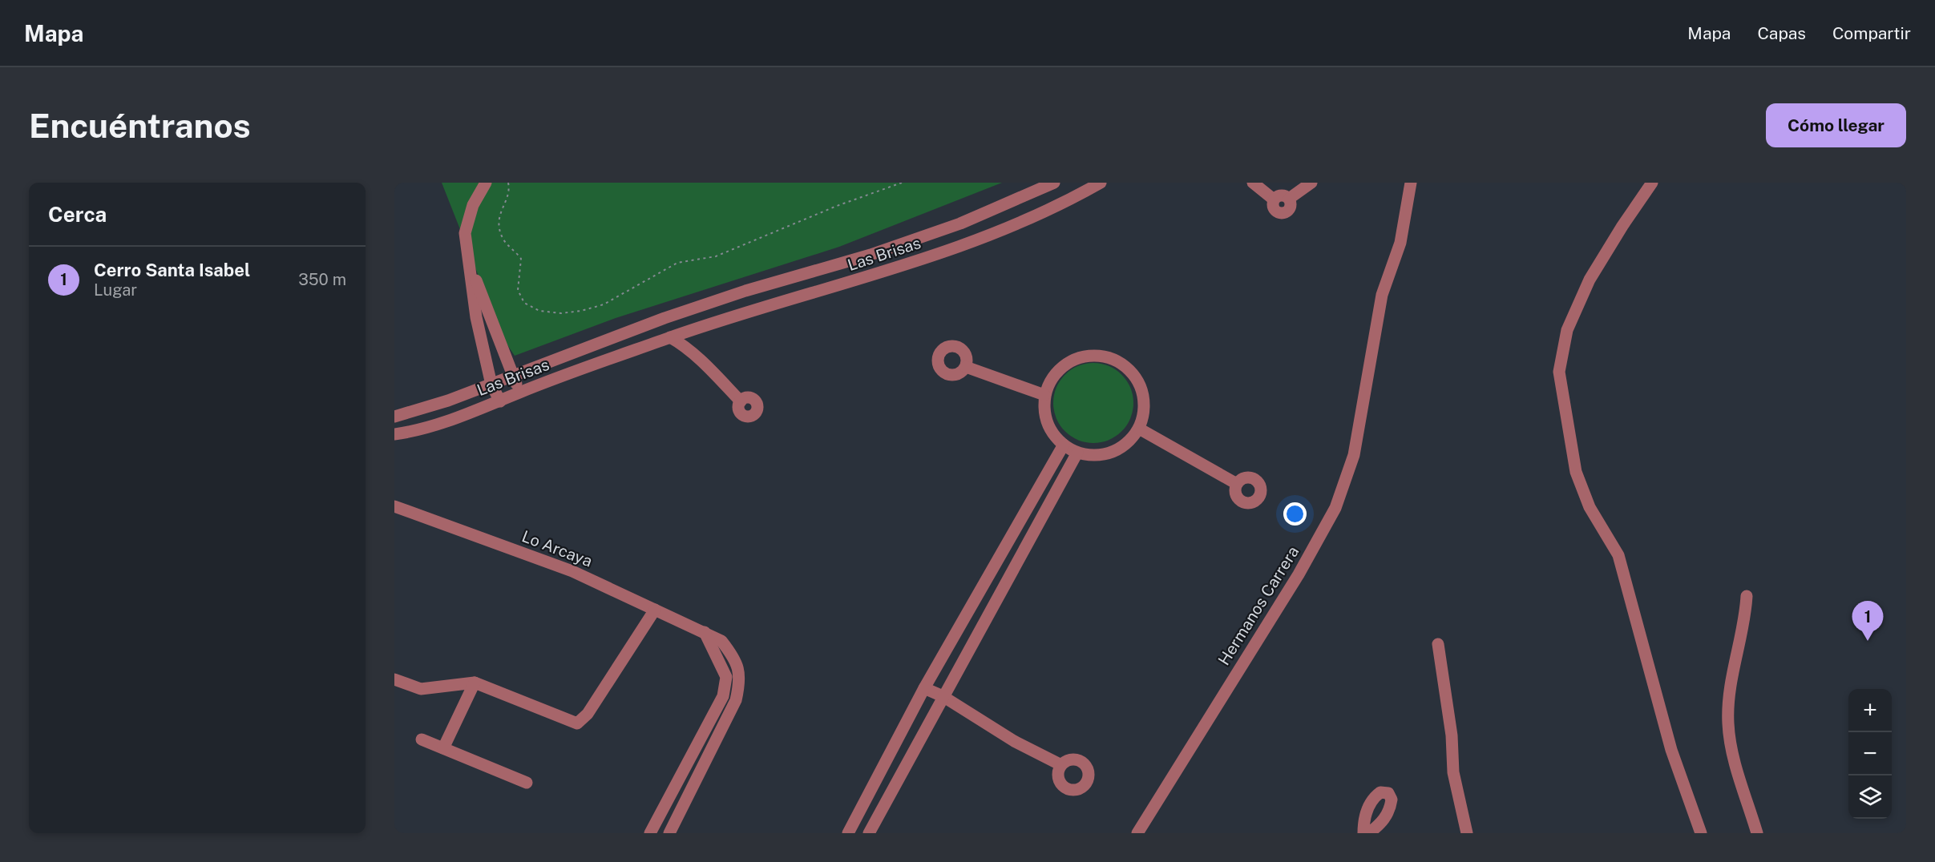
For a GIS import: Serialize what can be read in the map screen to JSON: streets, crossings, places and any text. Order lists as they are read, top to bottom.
{
  "streets": {
    "street": ["Las Brisas", "Lo Arcaya", "Hermanos Carrera"]
  },
  "page": {
    "header": "Mapa",
    "nav": ["Mapa", "Capas", "Compartir"],
    "buttons": "Cómo llegar",
    "title": "Encuéntranos",
    "heading": "Cerca",
    "list": [
      {
        "mark": "1",
        "name": "Cerro Santa Isabel",
        "note": "Lugar",
        "value": "350 m"
      }
    ],
    "pins": "1",
    "map_buttons": ["+", "−"]
  }
}
